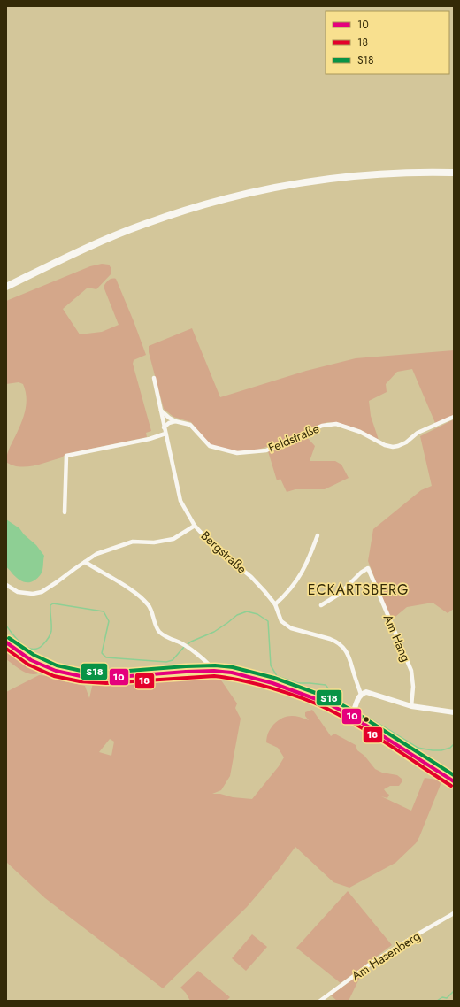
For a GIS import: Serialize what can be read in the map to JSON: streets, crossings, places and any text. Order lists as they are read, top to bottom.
{
  "streets": {
    "street": [
      "Feldstraße",
      "Bergstraße",
      "Am Hang",
      "Am Hasenberg"
    ]
  },
  "crossings": [
    ["Feldstraße", "Bergstraße"]
  ],
  "districts": ["ECKARTSBERG"],
  "lines": ["transit line S18", "transit line 10", "transit line 18"],
  "legend": ["10", "18", "S18"]
}
